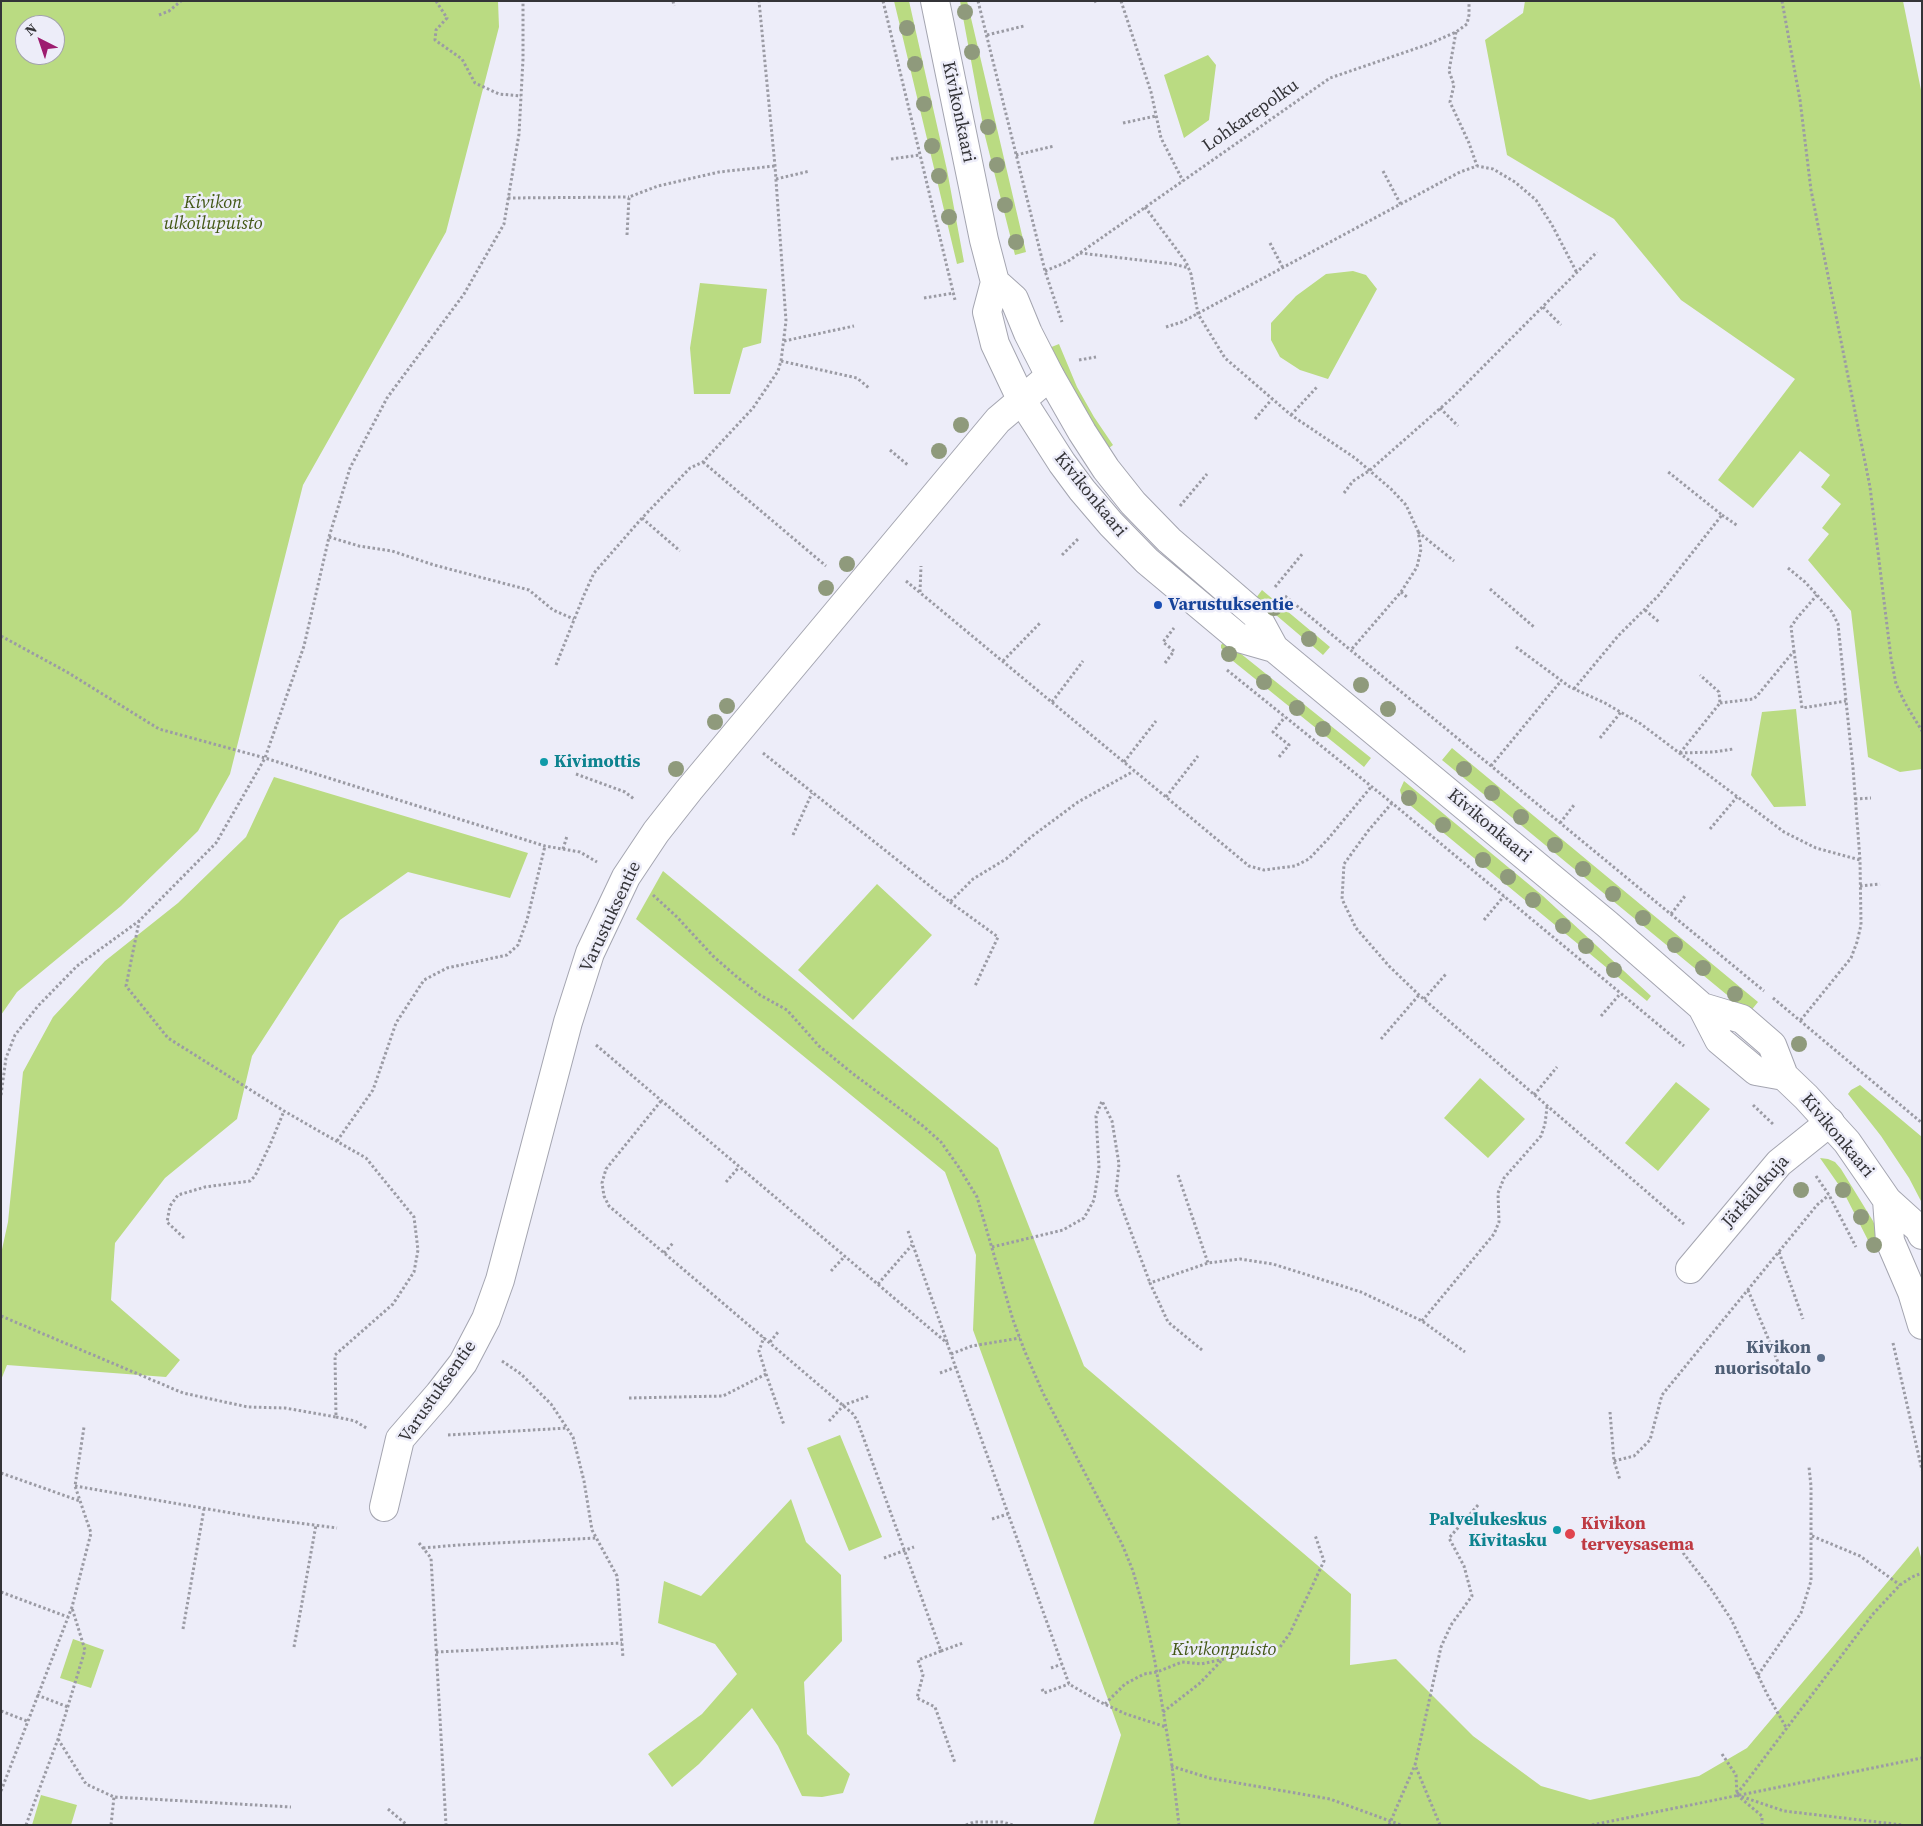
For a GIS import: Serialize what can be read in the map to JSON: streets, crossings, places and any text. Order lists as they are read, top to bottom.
{
  "streets": {
    "street": ["Kivikonkaari", "Varustuksentie", "Järkälekuja"],
    "path": ["Lohkarepolku"]
  },
  "crossings": [
    ["Kivikonkaari", "Varustuksentie"],
    ["Kivikonkaari", "Järkälekuja"]
  ],
  "parks": ["Kivikon ulkoilupuisto", "Kivikonpuisto"],
  "places": [
    "Varustuksentie",
    "Kivimottis",
    "Kivikon nuorisotalo",
    "Palvelukeskus Kivitasku",
    "Kivikon terveysasema"
  ],
  "north": "top left"
}
